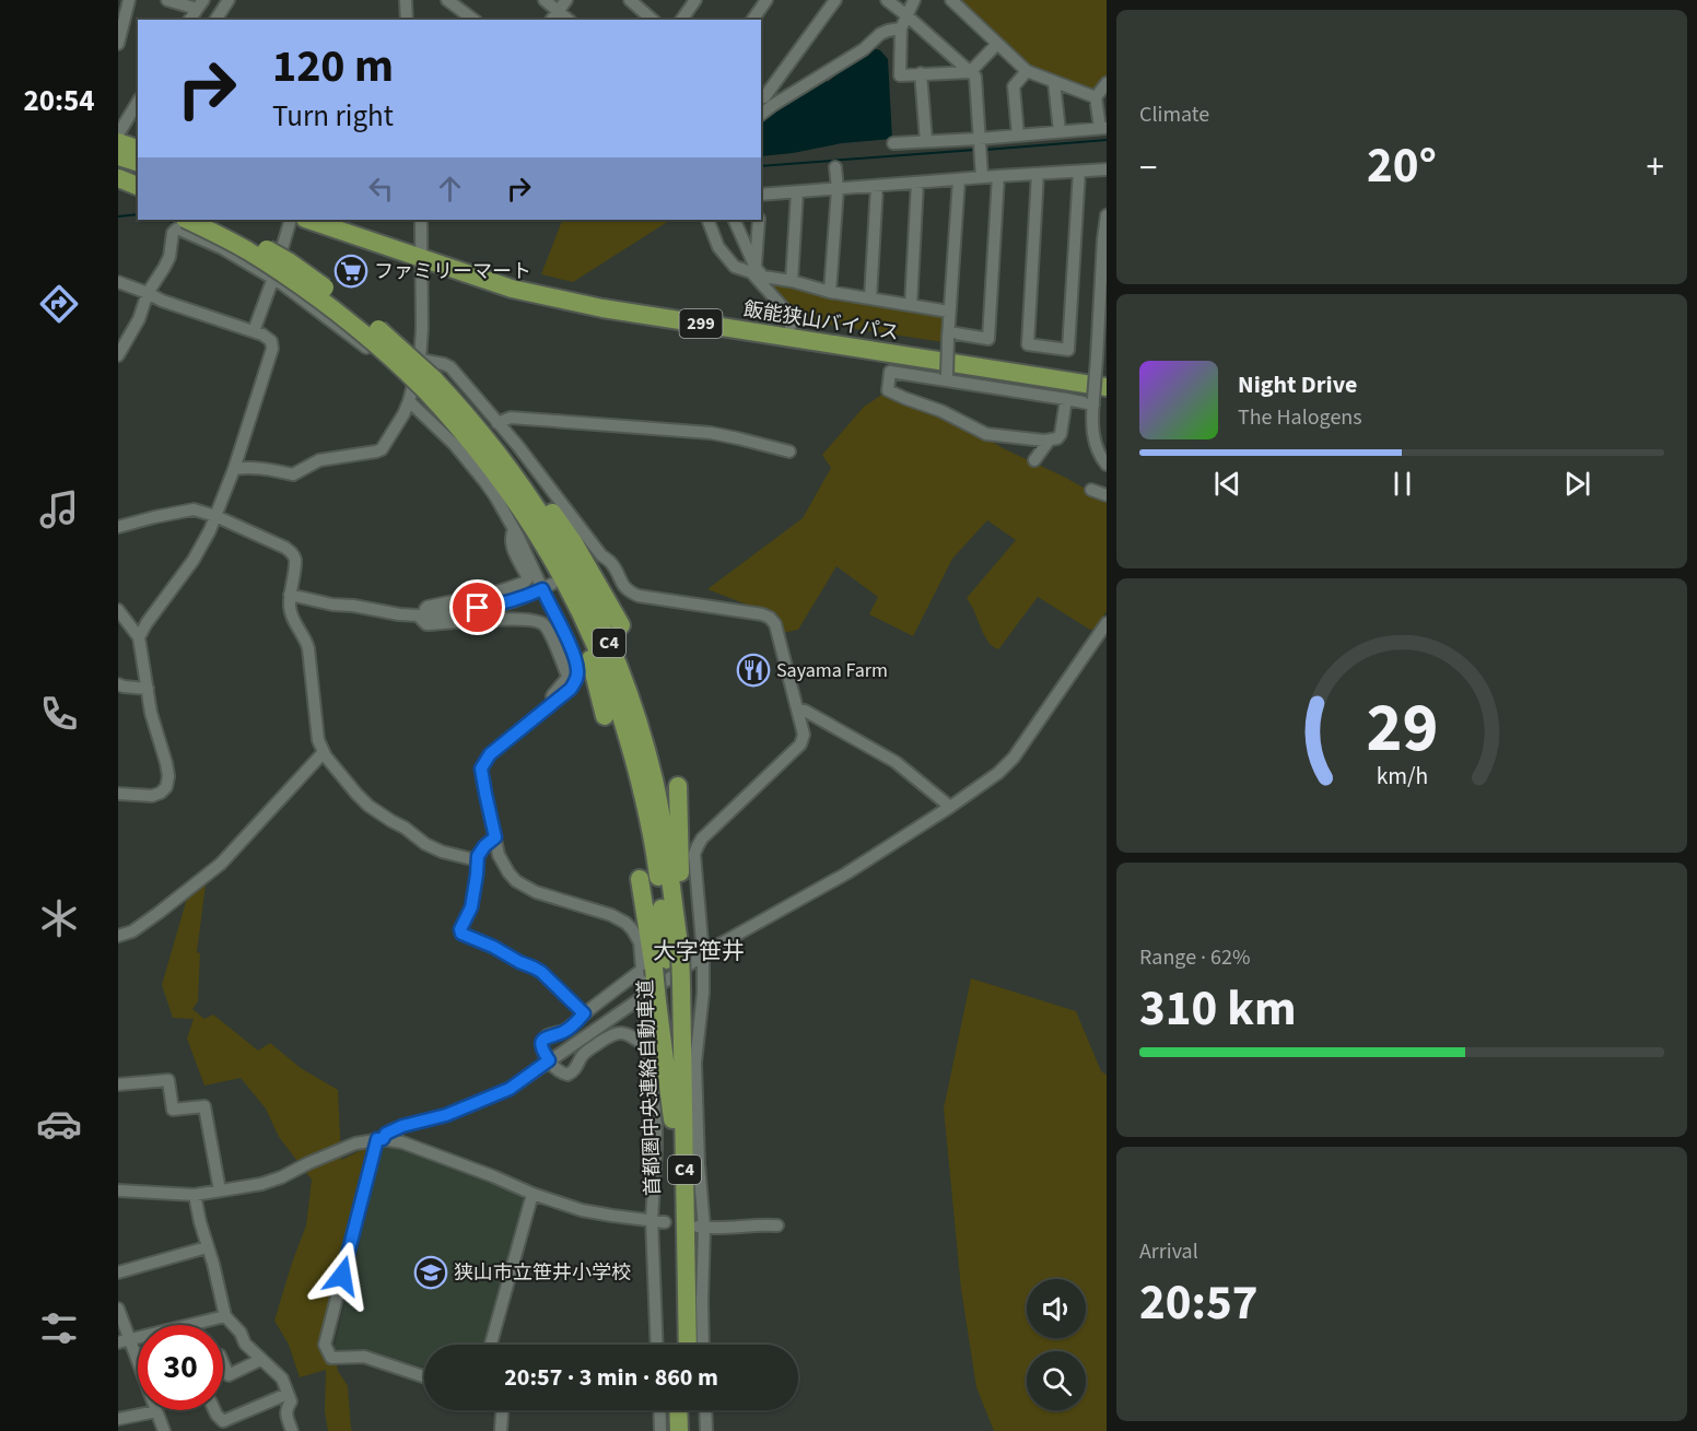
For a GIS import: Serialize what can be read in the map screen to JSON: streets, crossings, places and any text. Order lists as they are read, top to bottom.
{
  "streets": {
    "highway": [
      "飯能狭山バイパス",
      "299",
      "C4",
      "首都圏中央連絡自動車道"
    ]
  },
  "districts": ["大字笹井"],
  "places": {
    "supermarket": ["ファミリーマート"],
    "restaurant": ["Sayama Farm"],
    "school or university": ["狭山市立笹井小学校"]
  },
  "page": {
    "tabs": "20:54",
    "tile": [
      "Climate",
      ["Range · 62%", "310 km"],
      ["Arrival", "20:57"]
    ],
    "turn": ["120 m", "Turn right"],
    "heat": ["−", "20°", "+"],
    "song": ["Night Drive", "The Halogens"],
    "limit": "30",
    "trip": "20:57 · 3 min · 860 m",
    "gauge": ["29", "km/h"]
  }
}
